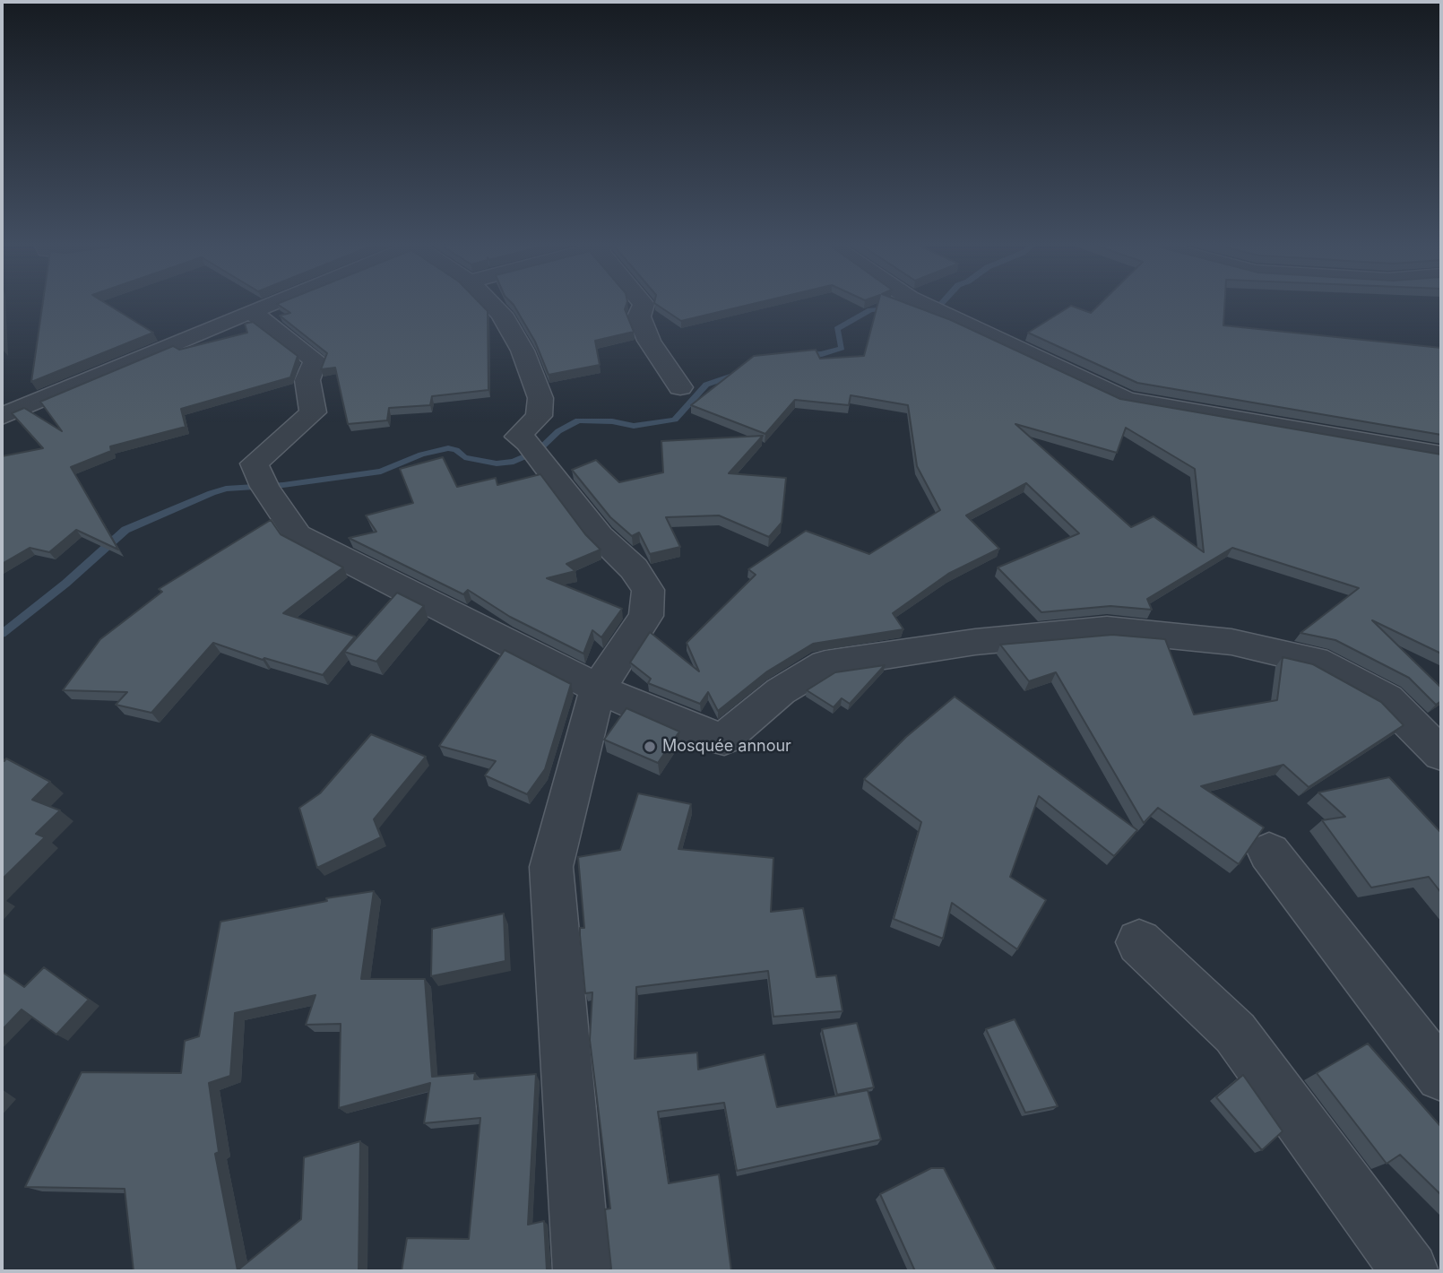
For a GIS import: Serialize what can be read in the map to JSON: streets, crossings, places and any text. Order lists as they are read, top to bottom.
{
  "places": ["Mosquée annour"]
}
